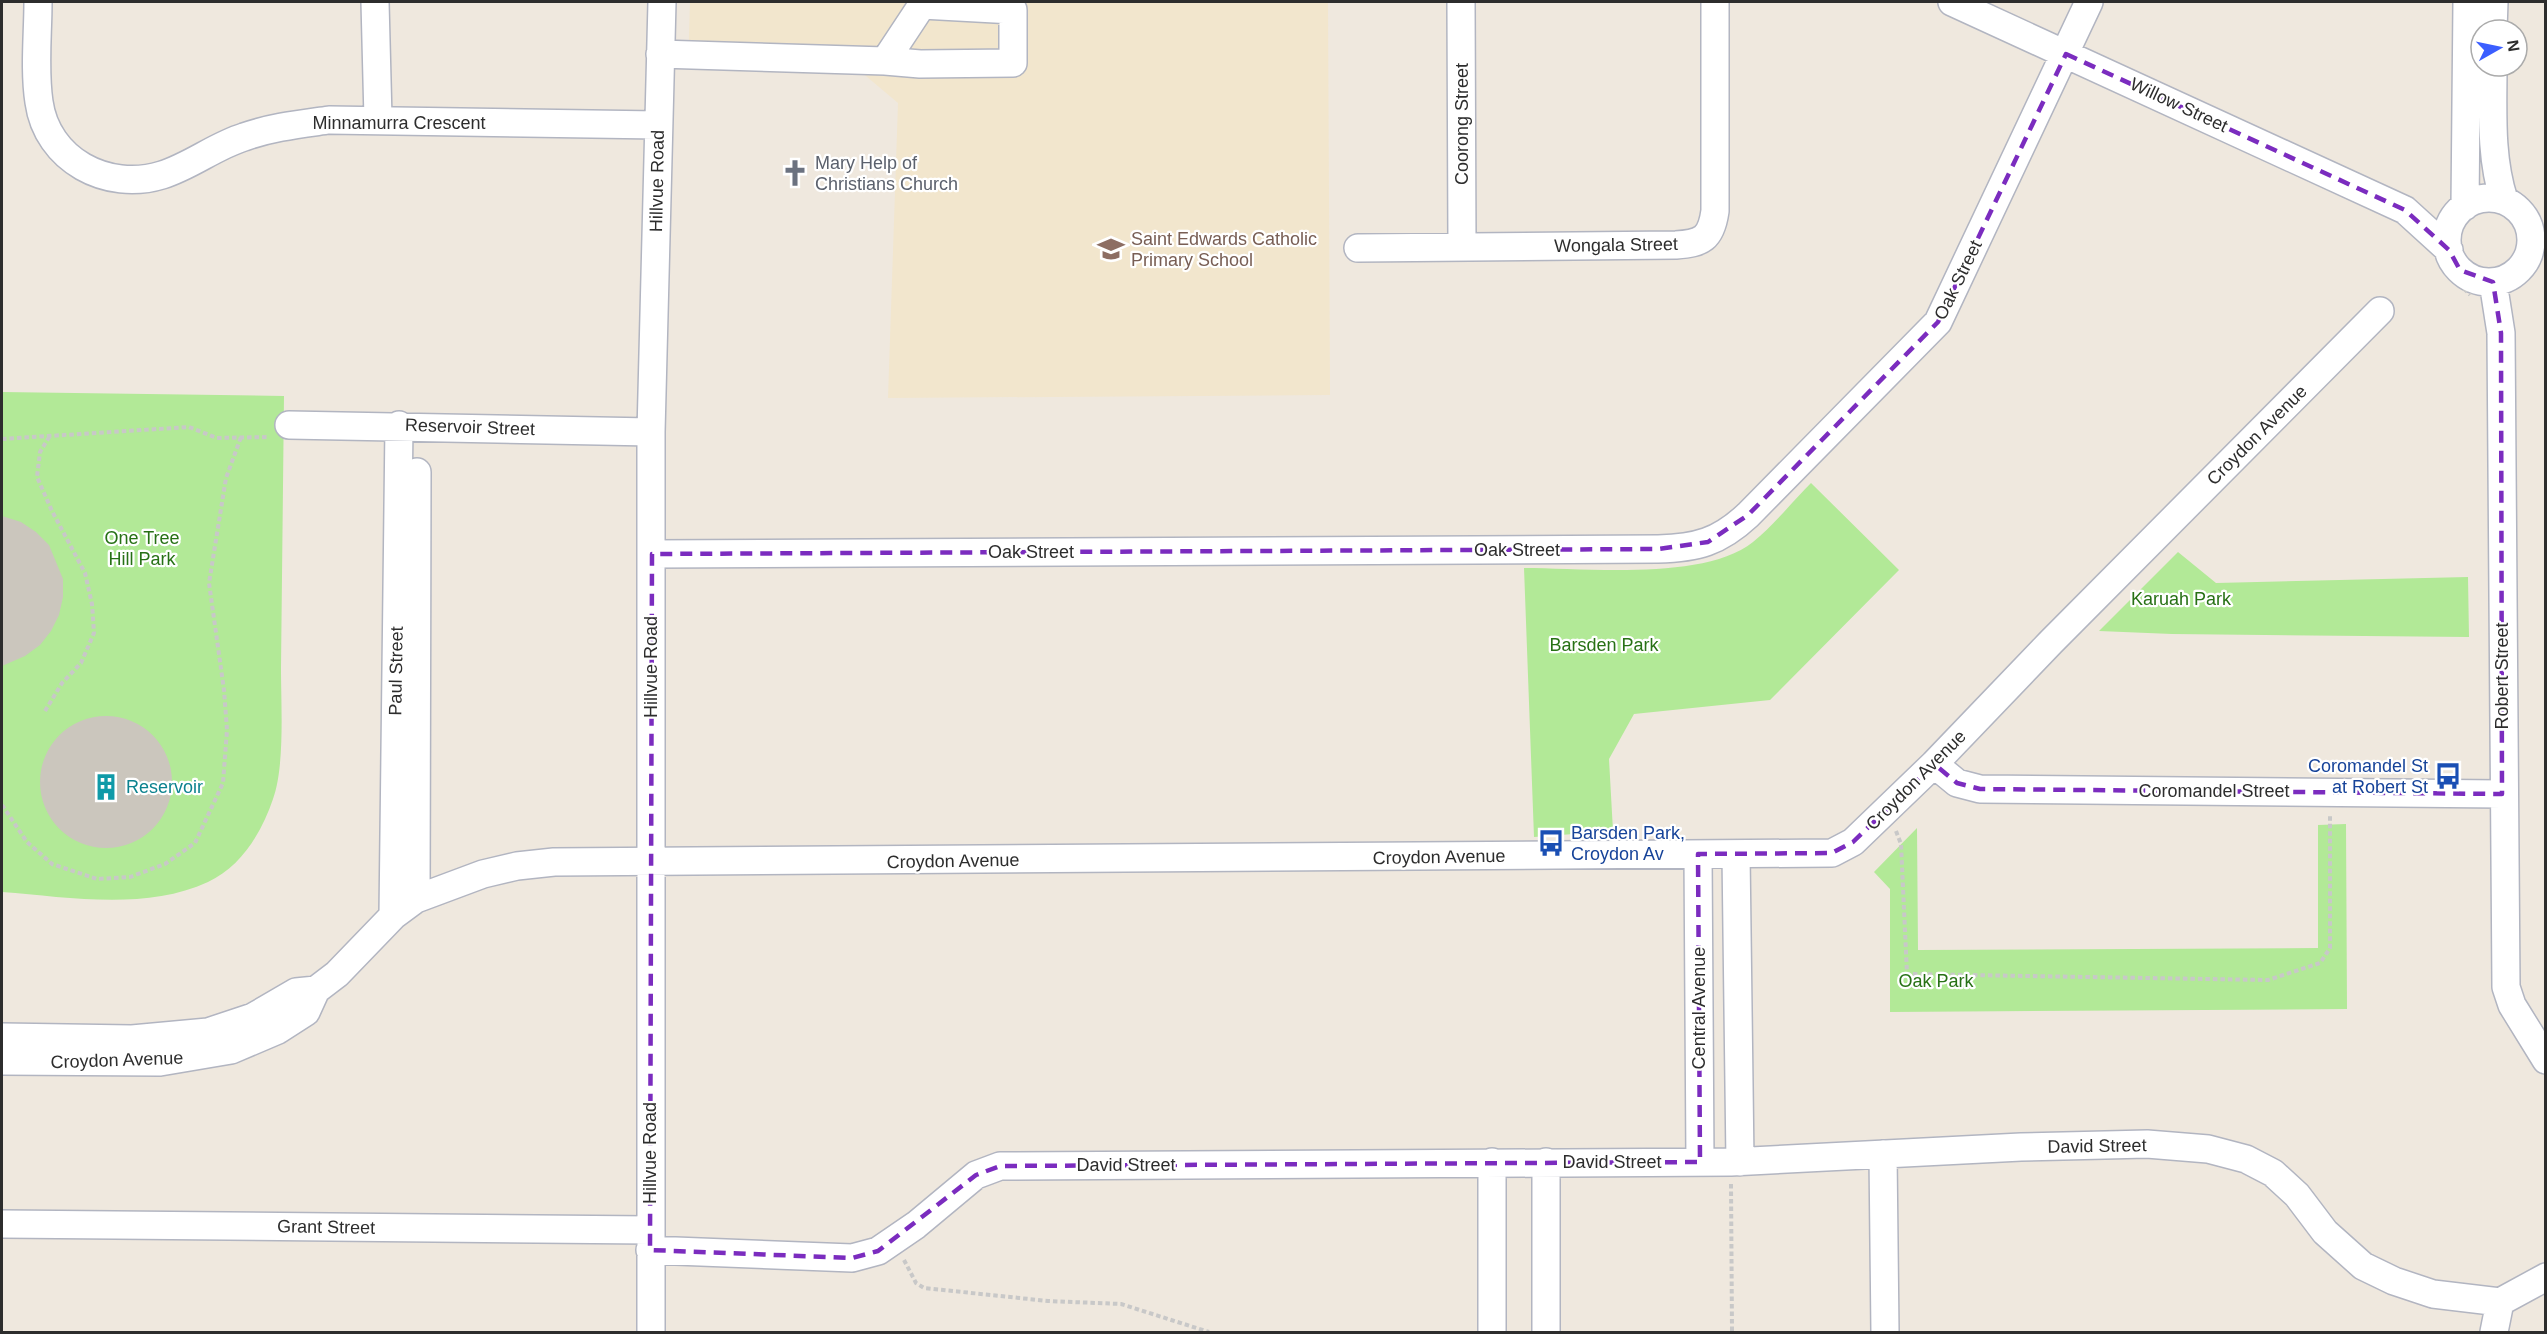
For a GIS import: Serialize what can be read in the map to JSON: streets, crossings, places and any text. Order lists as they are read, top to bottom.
{
  "streets": {
    "street": [
      "Willow Street",
      "Minnamurra Crescent",
      "Coorong Street",
      "Hillvue Road",
      "Wongala Street",
      "Oak Street",
      "Reservoir Street",
      "Croydon Avenue",
      "Paul Street",
      "Robert Street",
      "Coromandel Street",
      "Central Avenue",
      "David Street",
      "Grant Street"
    ]
  },
  "crossings": [
    ["Willow Street", "Oak Street"],
    ["Willow Street", "Robert Street"],
    ["Minnamurra Crescent", "Hillvue Road"],
    ["Coorong Street", "Wongala Street"],
    ["Hillvue Road", "Oak Street"],
    ["Hillvue Road", "Reservoir Street"],
    ["Hillvue Road", "Croydon Avenue"],
    ["Hillvue Road", "David Street"],
    ["Hillvue Road", "Grant Street"],
    ["Reservoir Street", "Paul Street"],
    ["Croydon Avenue", "Paul Street"],
    ["Croydon Avenue", "Coromandel Street"],
    ["Croydon Avenue", "Central Avenue"],
    ["Robert Street", "Coromandel Street"],
    ["Central Avenue", "David Street"],
    ["David Street", "Grant Street"]
  ],
  "parks": [
    "One Tree Hill Park",
    "Karuah Park",
    "Barsden Park",
    "Oak Park"
  ],
  "places": {
    "church": ["Mary Help of Christians Church"],
    "school or university": ["Saint Edwards Catholic Primary School"],
    "bus stop": ["Coromandel St at Robert St", "Barsden Park, Croydon Av"],
    "building": ["Reservoir"]
  },
  "north": "right"
}
